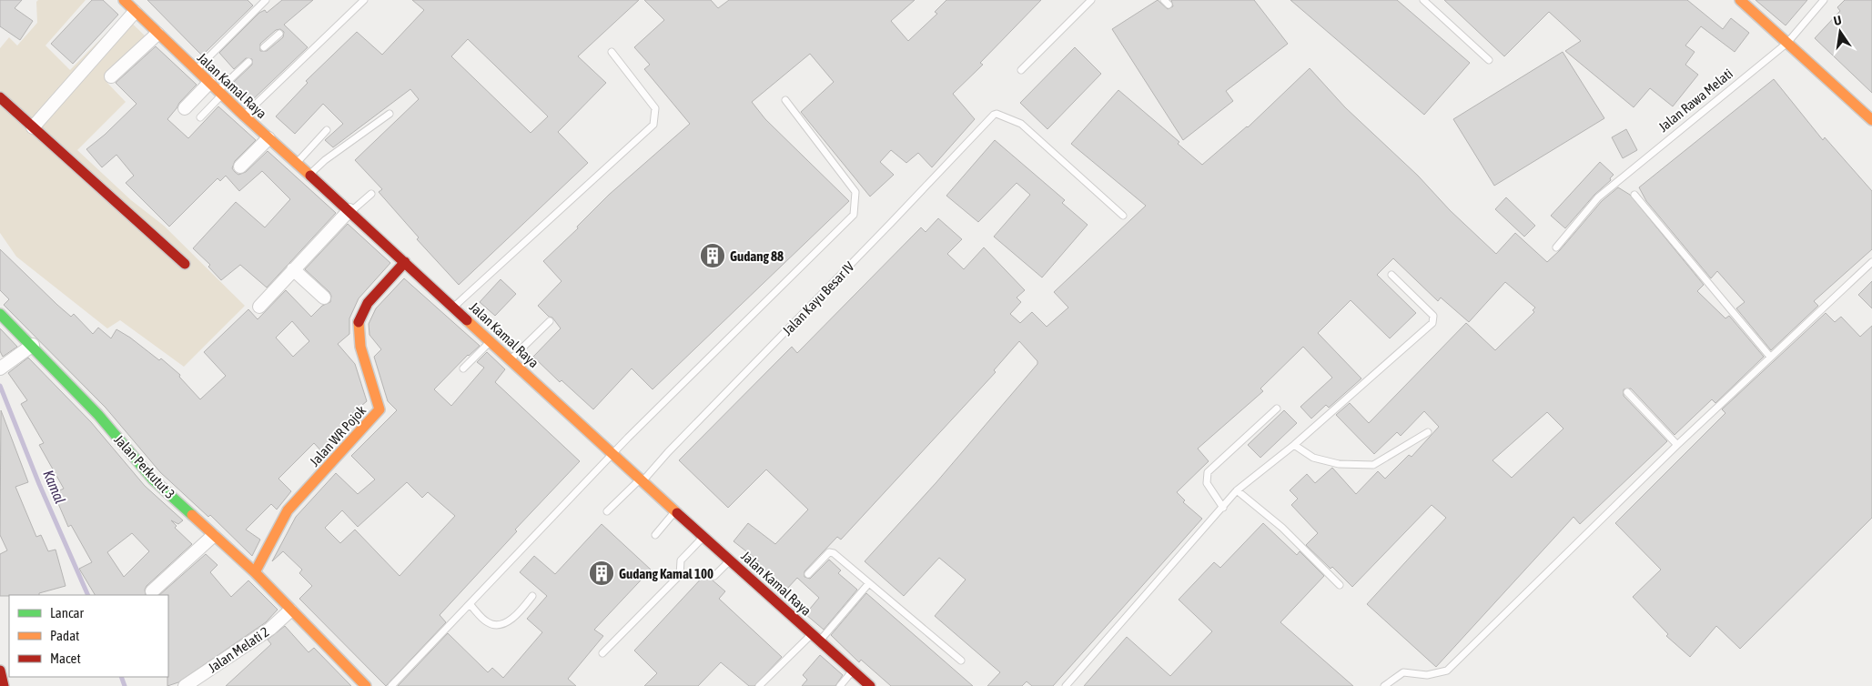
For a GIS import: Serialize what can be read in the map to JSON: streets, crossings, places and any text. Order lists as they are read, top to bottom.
{
  "streets": {
    "street": [
      "Jalan Kamal Raya",
      "Jalan WR Pojok",
      "Jalan Perkutut 3",
      "Jalan Melati 2"
    ],
    "lane": ["Jalan Rawa Melati", "Jalan Kayu Besar IV"]
  },
  "crossings": [
    ["Jalan Kamal Raya", "Jalan Kayu Besar IV"],
    ["Jalan Kamal Raya", "Jalan WR Pojok"],
    ["Jalan WR Pojok", "Jalan Perkutut 3"],
    ["Jalan Perkutut 3", "Jalan Melati 2"]
  ],
  "water": ["Kamal"],
  "places": {
    "building": ["Gudang 88", "Gudang Kamal 100"]
  },
  "legend": ["Lancar", "Padat", "Macet"],
  "north": "top"
}
